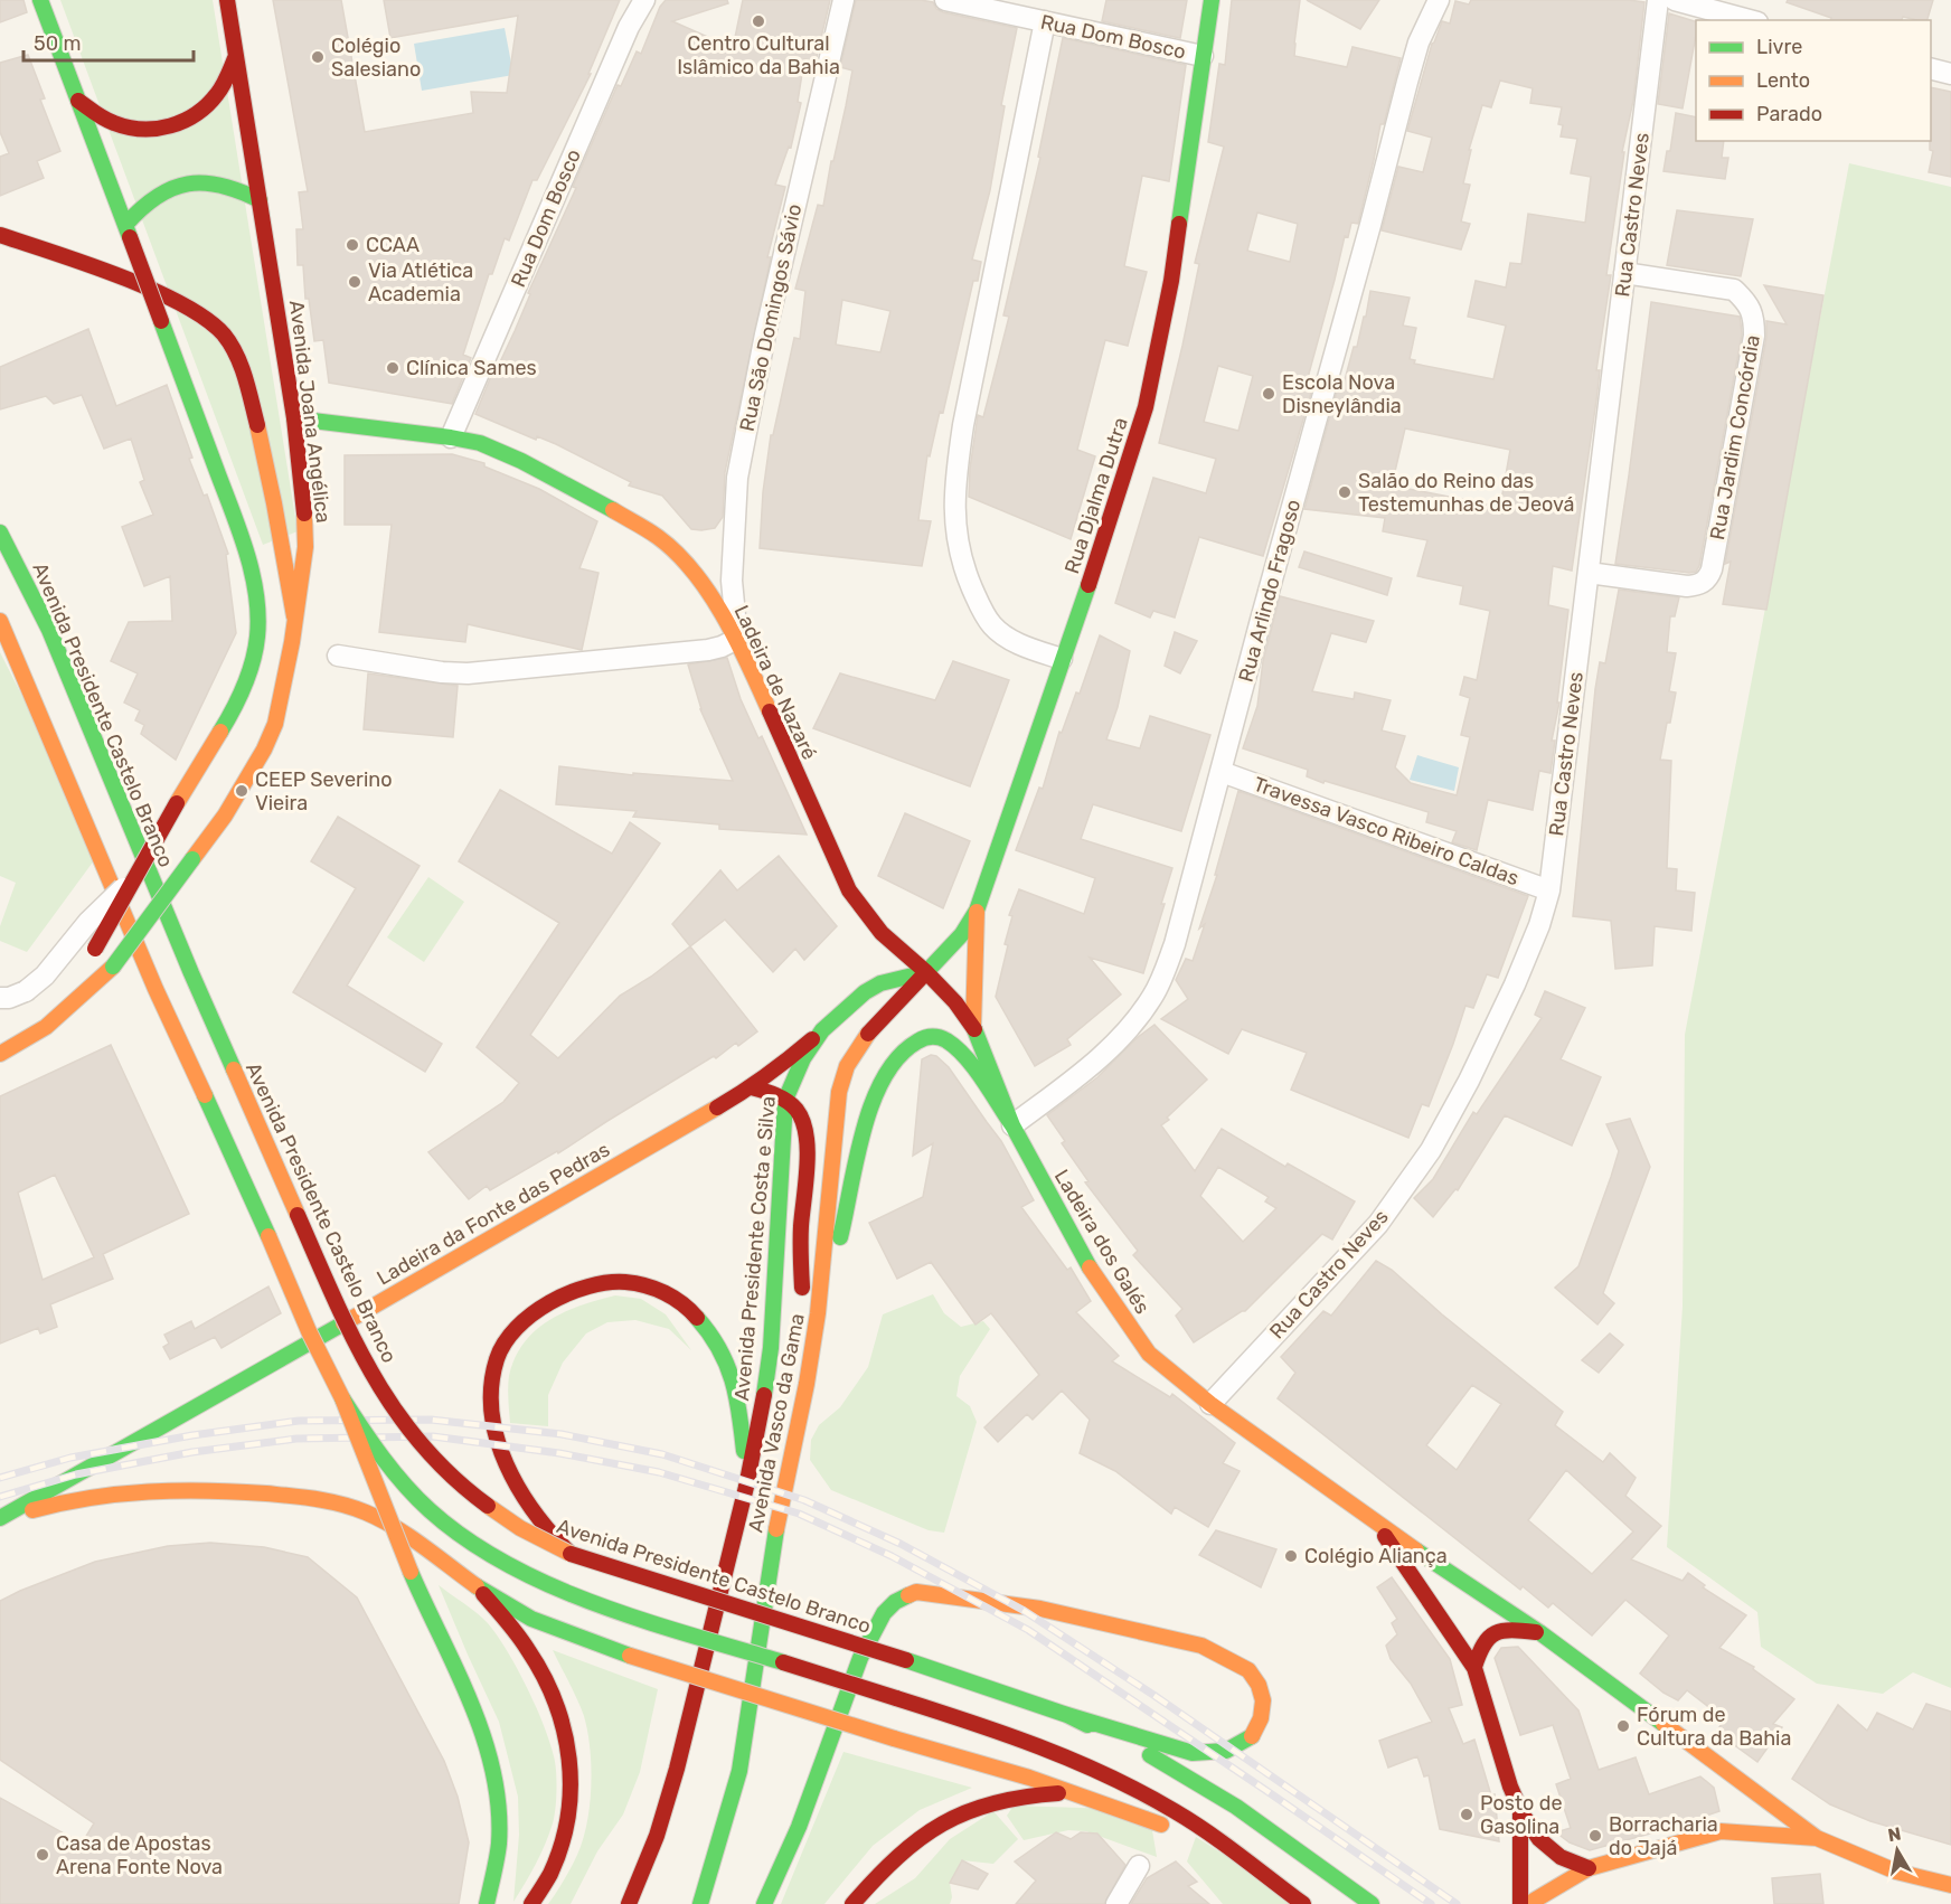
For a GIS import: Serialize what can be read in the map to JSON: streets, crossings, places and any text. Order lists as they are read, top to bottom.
{
  "streets": {
    "main road": [
      "Avenida Joana Angélica",
      "Rua Djalma Dutra",
      "Ladeira de Nazaré",
      "Avenida Presidente Castelo Branco",
      "Ladeira da Fonte das Pedras",
      "Ladeira dos Galés",
      "Avenida Presidente Costa e Silva",
      "Avenida Vasco da Gama"
    ],
    "street": [
      "Rua Dom Bosco",
      "Rua Castro Neves",
      "Rua São Domingos Sávio",
      "Rua Jardim Concórdia",
      "Rua Arlindo Fragoso",
      "Travessa Vasco Ribeiro Caldas"
    ]
  },
  "crossings": [
    ["Rua Dom Bosco", "Rua Djalma Dutra"],
    ["Rua Dom Bosco", "Ladeira de Nazaré"],
    ["Rua Castro Neves", "Rua Jardim Concórdia"],
    ["Rua Castro Neves", "Travessa Vasco Ribeiro Caldas"],
    ["Rua Castro Neves", "Ladeira dos Galés"],
    ["Rua São Domingos Sávio", "Ladeira de Nazaré"],
    ["Avenida Joana Angélica", "Ladeira de Nazaré"],
    ["Rua Djalma Dutra", "Ladeira de Nazaré"],
    ["Rua Djalma Dutra", "Ladeira da Fonte das Pedras"],
    ["Rua Djalma Dutra", "Ladeira dos Galés"],
    ["Rua Djalma Dutra", "Avenida Vasco da Gama"],
    ["Rua Arlindo Fragoso", "Travessa Vasco Ribeiro Caldas"],
    ["Rua Arlindo Fragoso", "Ladeira dos Galés"],
    ["Ladeira de Nazaré", "Ladeira da Fonte das Pedras"],
    ["Ladeira de Nazaré", "Ladeira dos Galés"],
    ["Ladeira de Nazaré", "Avenida Vasco da Gama"],
    ["Ladeira da Fonte das Pedras", "Ladeira dos Galés"],
    ["Ladeira da Fonte das Pedras", "Avenida Presidente Costa e Silva"],
    ["Ladeira da Fonte das Pedras", "Avenida Vasco da Gama"],
    ["Ladeira dos Galés", "Avenida Vasco da Gama"]
  ],
  "places": [
    "Centro Cultural Islâmico da Bahia",
    "Colégio Salesiano",
    "CCAA",
    "Via Atlética Academia",
    "Clínica Sames",
    "Escola Nova Disneylândia",
    "Salão do Reino das Testemunhas de Jeová",
    "CEEP Severino Vieira",
    "Colégio Aliança",
    "Fórum de Cultura da Bahia",
    "Posto de Gasolina",
    "Borracharia do Jajá",
    "Casa de Apostas Arena Fonte Nova"
  ],
  "legend": ["Livre", "Lento", "Parado"],
  "scale_bar": "50 m",
  "north": "top"
}
